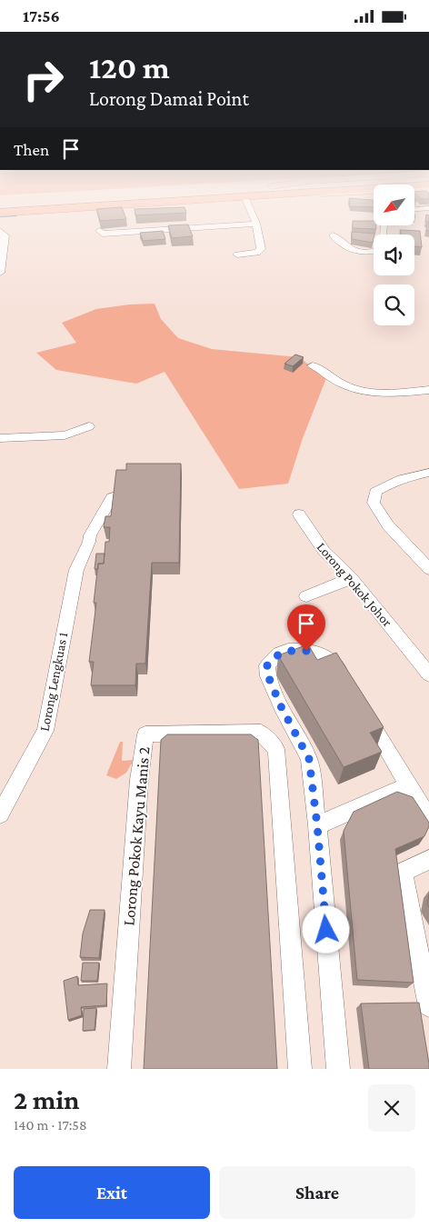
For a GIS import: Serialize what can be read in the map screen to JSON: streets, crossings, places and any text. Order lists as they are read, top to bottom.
{
  "streets": {
    "street": ["Lorong Pokok Johor", "Lorong Lengkuas 1", "Lorong Pokok Kayu Manis 2"]
  },
  "north": "bottom left",
  "page": {
    "status": "17:56",
    "turn": ["120 m", "Lorong Damai Point"],
    "then": "Then",
    "heading": ["2 min", "140 m · 17:58"],
    "buttons": ["Exit", "Share"]
  }
}
